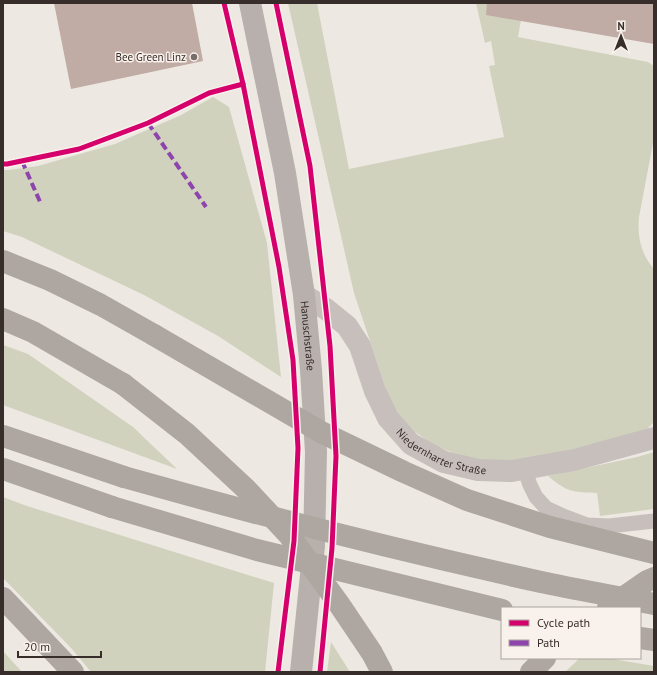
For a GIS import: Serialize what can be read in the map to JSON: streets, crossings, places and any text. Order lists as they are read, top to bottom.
{
  "streets": {
    "street": ["Hanuschstraße", "Niedernharter Straße"]
  },
  "crossings": [
    ["Hanuschstraße", "Niedernharter Straße"]
  ],
  "places": ["Bee Green Linz"],
  "legend": ["Cycle path", "Path"],
  "scale_bar": "20 m",
  "north": "top"
}
